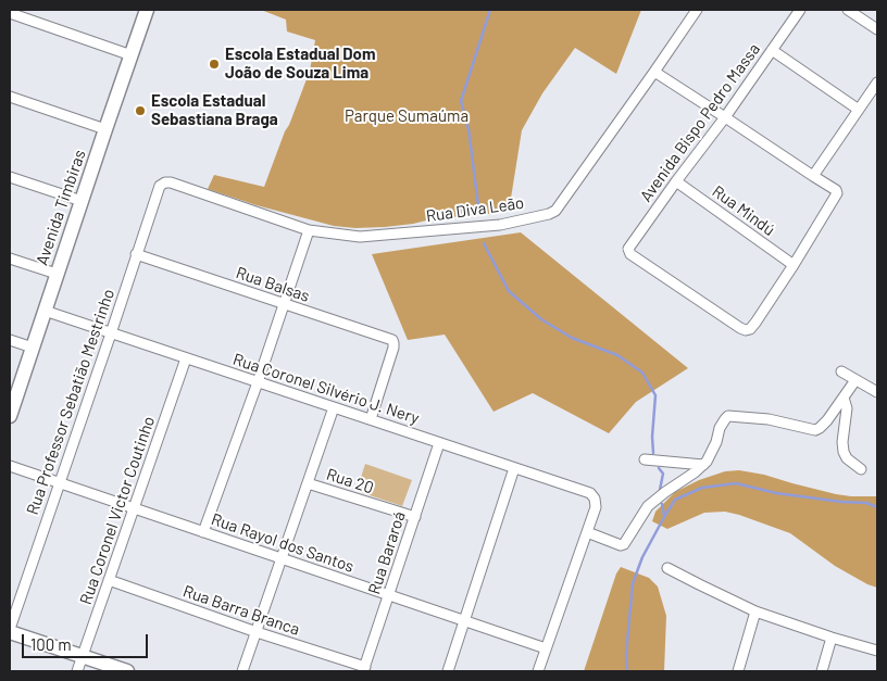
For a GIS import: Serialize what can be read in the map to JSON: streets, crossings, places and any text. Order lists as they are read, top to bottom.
{
  "streets": {
    "street": [
      "Avenida Bispo Pedro Massa",
      "Avenida Timbiras",
      "Rua Diva Leão",
      "Rua Mindú",
      "Rua Balsas",
      "Rua Coronel Silvério J. Nery",
      "Rua Professor Sebatião Mestrinho",
      "Rua 20",
      "Rua Coronel Victor Coutinho",
      "Rua Rayol dos Santos",
      "Rua Bararoá",
      "Rua Barra Branca"
    ]
  },
  "crossings": [
    ["Avenida Bispo Pedro Massa", "Rua Mindú"],
    ["Avenida Timbiras", "Rua Coronel Silvério J. Nery"],
    ["Rua Diva Leão", "Rua Professor Sebatião Mestrinho"],
    ["Rua Balsas", "Rua Coronel Silvério J. Nery"],
    ["Rua Balsas", "Rua Professor Sebatião Mestrinho"],
    ["Rua Coronel Silvério J. Nery", "Rua Professor Sebatião Mestrinho"],
    ["Rua Coronel Silvério J. Nery", "Rua Coronel Victor Coutinho"],
    ["Rua Coronel Silvério J. Nery", "Rua Bararoá"],
    ["Rua Professor Sebatião Mestrinho", "Rua Rayol dos Santos"],
    ["Rua 20", "Rua Bararoá"],
    ["Rua Coronel Victor Coutinho", "Rua Rayol dos Santos"],
    ["Rua Coronel Victor Coutinho", "Rua Barra Branca"],
    ["Rua Rayol dos Santos", "Rua Bararoá"],
    ["Rua Bararoá", "Rua Barra Branca"]
  ],
  "parks": ["Parque Sumaúma"],
  "places": ["Escola Estadual Dom João de Souza Lima", "Escola Estadual Sebastiana Braga"],
  "scale_bar": "100 m"
}
